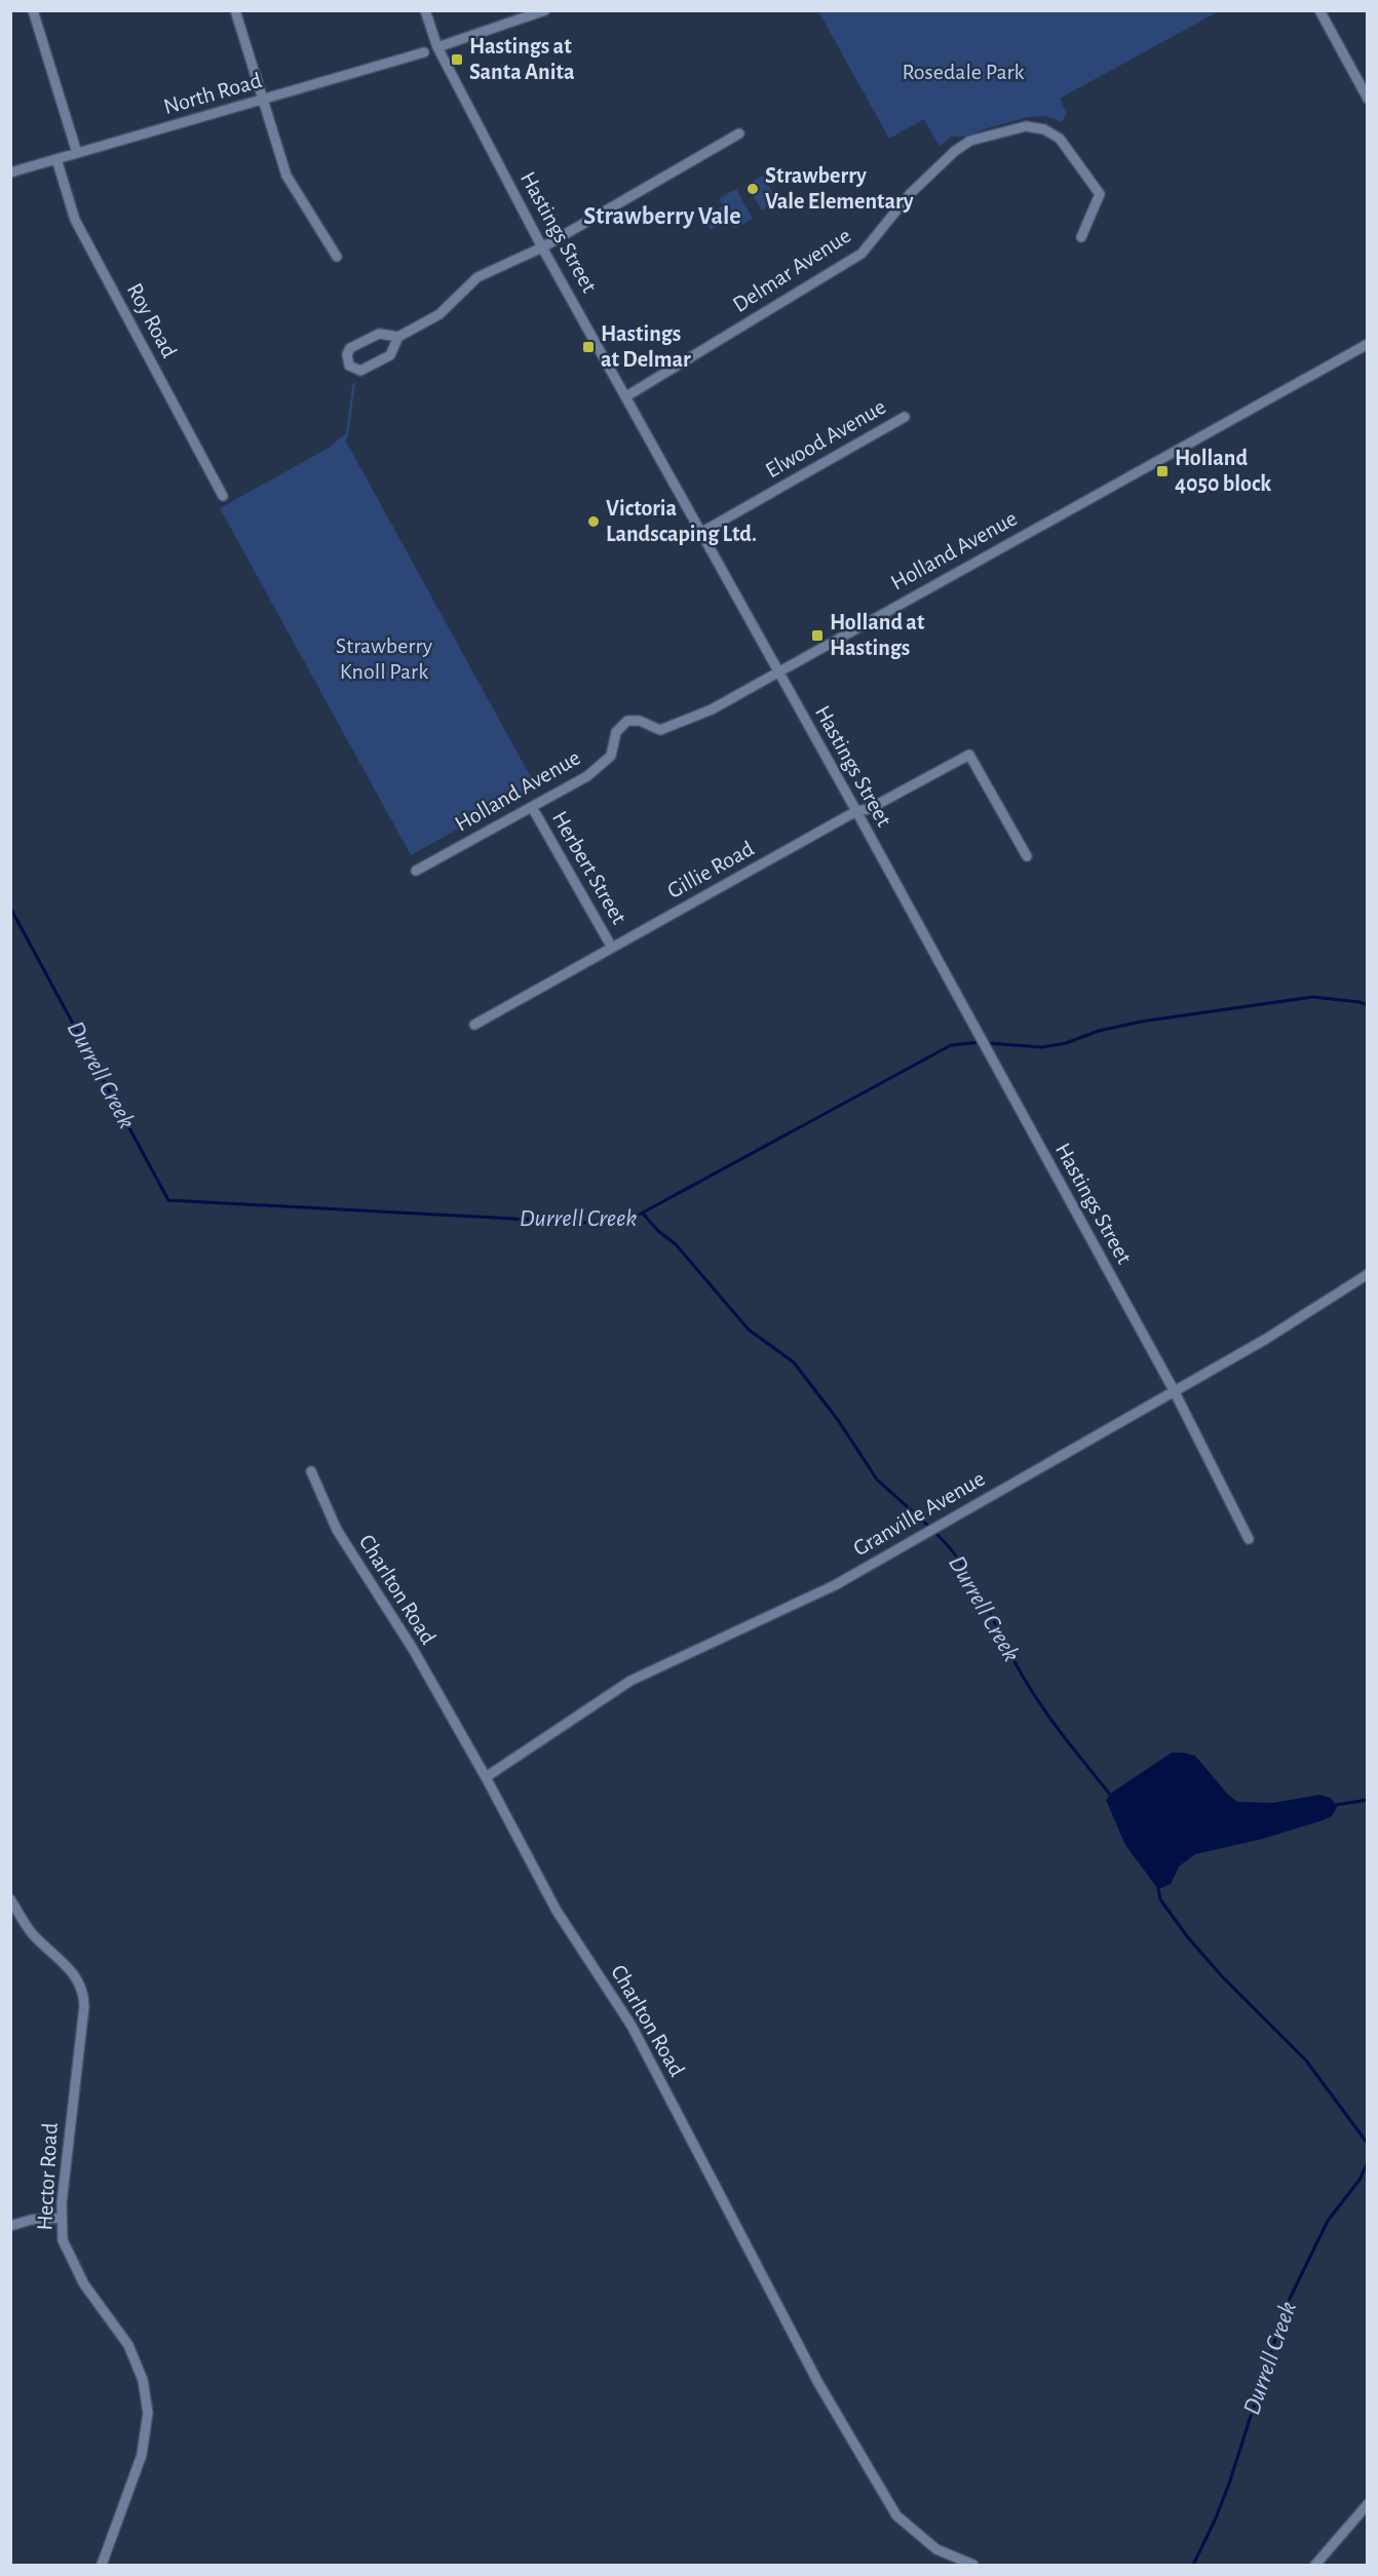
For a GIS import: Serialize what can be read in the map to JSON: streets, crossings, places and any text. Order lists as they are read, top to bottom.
{
  "streets": {
    "street": [
      "North Road",
      "Hastings Street",
      "Delmar Avenue",
      "Roy Road",
      "Elwood Avenue",
      "Holland Avenue",
      "Herbert Street",
      "Gillie Road",
      "Granville Avenue",
      "Charlton Road",
      "Hector Road"
    ]
  },
  "crossings": [
    ["North Road", "Roy Road"],
    ["Hastings Street", "Delmar Avenue"],
    ["Hastings Street", "Elwood Avenue"],
    ["Hastings Street", "Holland Avenue"],
    ["Hastings Street", "Gillie Road"],
    ["Hastings Street", "Granville Avenue"],
    ["Holland Avenue", "Herbert Street"],
    ["Herbert Street", "Gillie Road"],
    ["Granville Avenue", "Charlton Road"]
  ],
  "districts": ["Strawberry Vale"],
  "water": ["Durrell Creek"],
  "parks": ["Rosedale Park", "Strawberry Knoll Park"],
  "places": {
    "transit": [
      "Hastings at Santa Anita",
      "Hastings at Delmar",
      "Holland 4050 block",
      "Holland at Hastings"
    ],
    "other": ["Strawberry Vale Elementary", "Victoria Landscaping Ltd."]
  }
}
